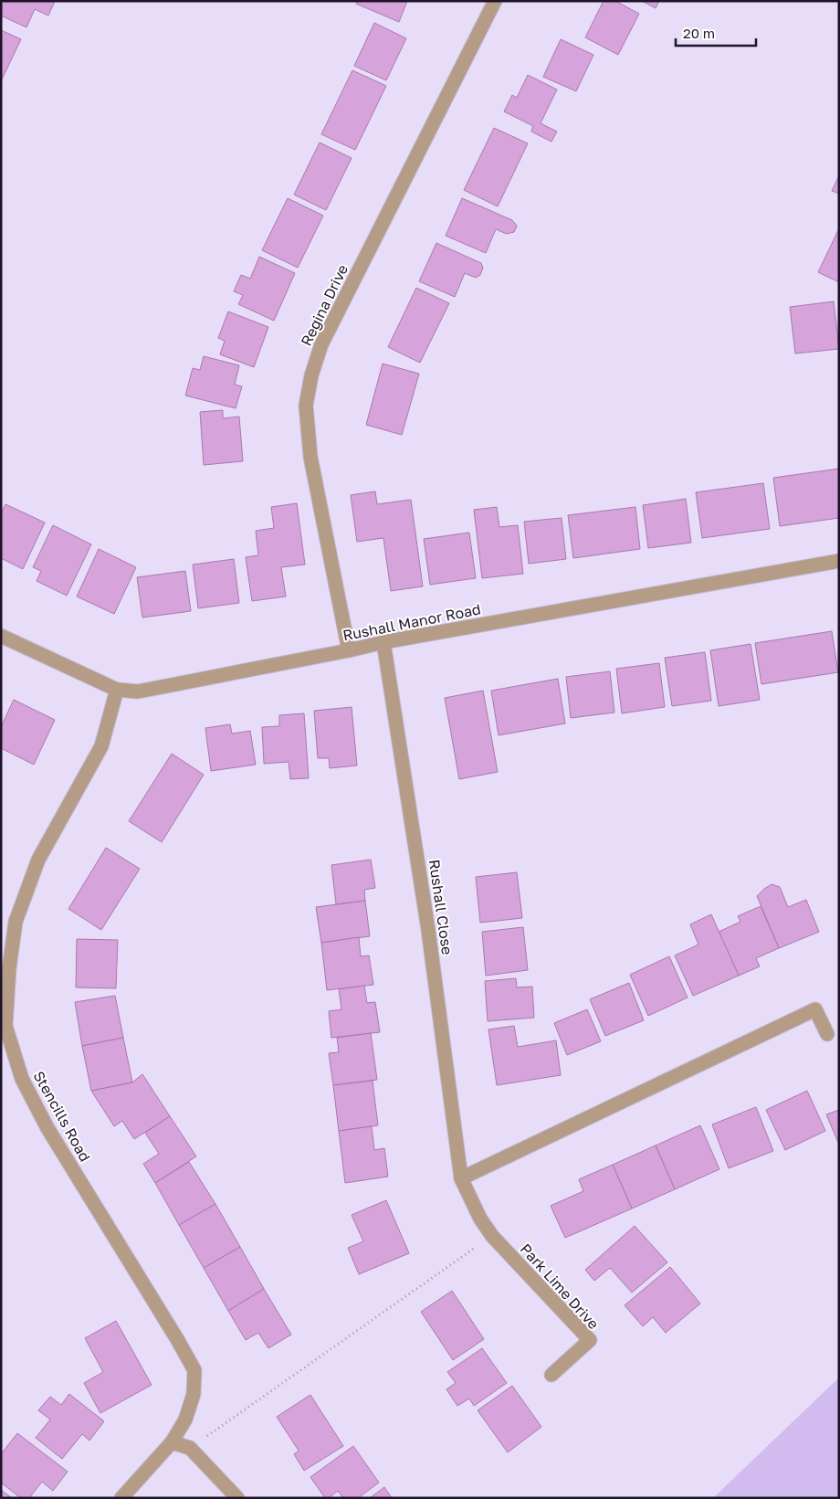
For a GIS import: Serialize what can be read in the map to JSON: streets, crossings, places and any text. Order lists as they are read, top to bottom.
{
  "streets": {
    "street": [
      "Regina Drive",
      "Rushall Manor Road",
      "Rushall Close",
      "Stencills Road",
      "Park Lime Drive"
    ]
  },
  "crossings": [
    ["Regina Drive", "Rushall Manor Road"],
    ["Rushall Manor Road", "Rushall Close"],
    ["Rushall Manor Road", "Stencills Road"],
    ["Rushall Close", "Park Lime Drive"]
  ],
  "scale_bar": "20 m"
}
